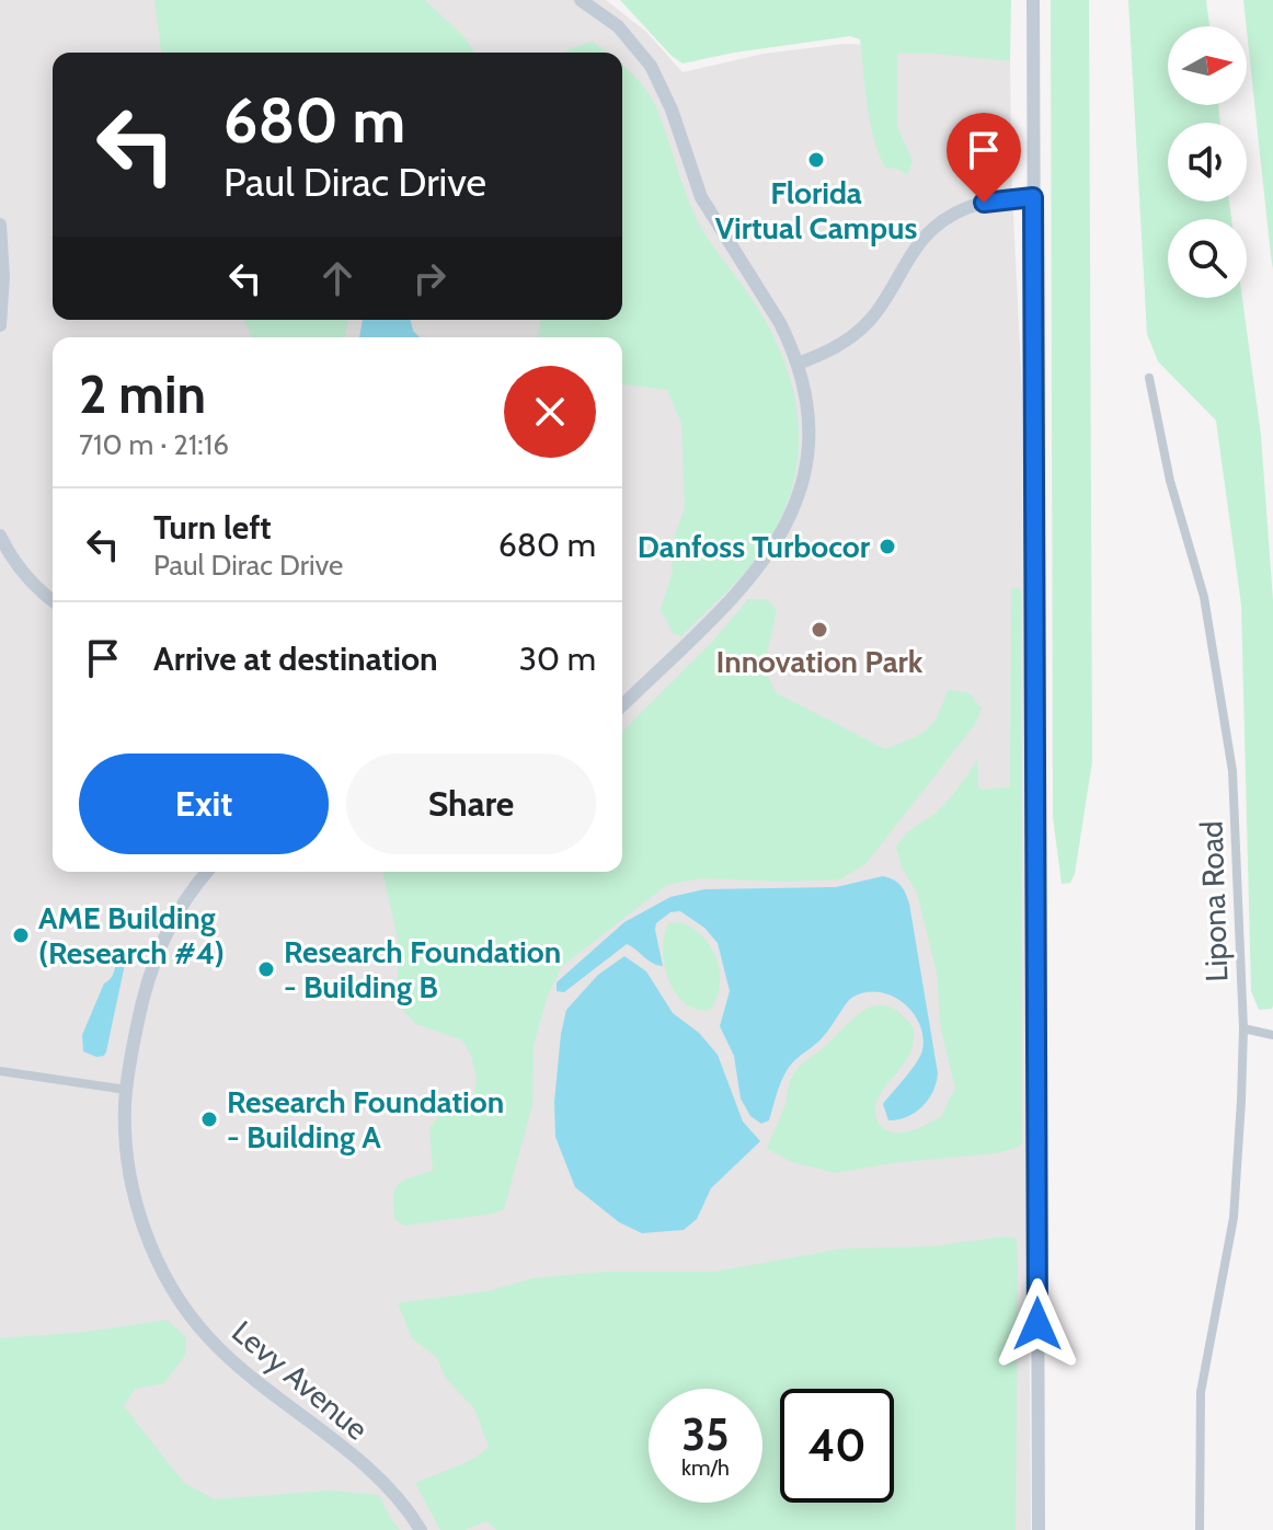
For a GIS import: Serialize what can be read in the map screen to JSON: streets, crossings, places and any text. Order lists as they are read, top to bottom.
{
  "streets": {
    "street": ["Lipona Road", "Levy Avenue"]
  },
  "places": [
    "Florida Virtual Campus",
    "Danfoss Turbocor",
    "Innovation Park",
    "AME Building (Research #4)",
    "Research Foundation - Building B",
    "Research Foundation - Building A"
  ],
  "north": "right",
  "page": {
    "turn": ["680 m", "Paul Dirac Drive"],
    "heading": ["2 min", "710 m · 21:16"],
    "list": [
      {
        "name": "Turn left",
        "note": "Paul Dirac Drive",
        "value": "680 m"
      },
      {
        "name": "Arrive at destination",
        "value": "30 m"
      }
    ],
    "buttons": ["Exit", "Share"],
    "speed": "35 km/h",
    "limit": "40"
  }
}
